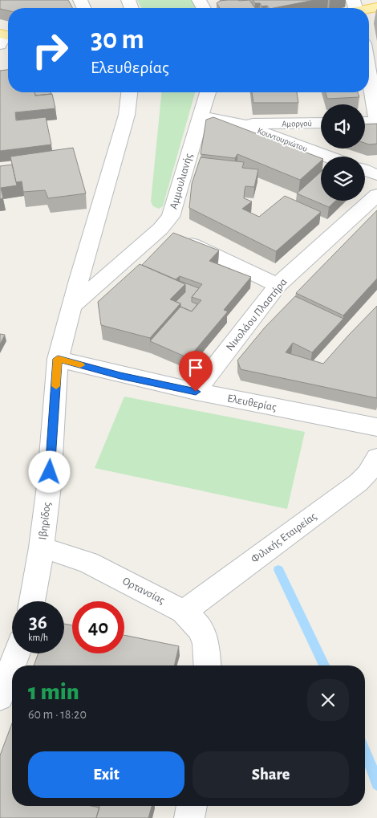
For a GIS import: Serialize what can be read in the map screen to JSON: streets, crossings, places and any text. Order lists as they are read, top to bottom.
{
  "streets": {
    "street": [
      "Αμοργού",
      "Κουντουριώτου",
      "Αμμουλιανής",
      "Νικολάου Πλαστήρα",
      "Ελευθερίας",
      "Ιβηρίδος",
      "Φιλικής Εταιρείας",
      "Ορτανσίας"
    ]
  },
  "crossings": [
    ["Αμοργού", "Κουντουριώτου"],
    ["Νικολάου Πλαστήρα", "Ελευθερίας"],
    ["Ελευθερίας", "Ιβηρίδος"],
    ["Ιβηρίδος", "Ορτανσίας"],
    ["Φιλικής Εταιρείας", "Ορτανσίας"]
  ],
  "page": {
    "turn": ["30 m", "Ελευθερίας"],
    "speed": "36 km/h",
    "limit": "40",
    "heading": ["1 min", "60 m · 18:20"],
    "buttons": ["Exit", "Share"]
  }
}
